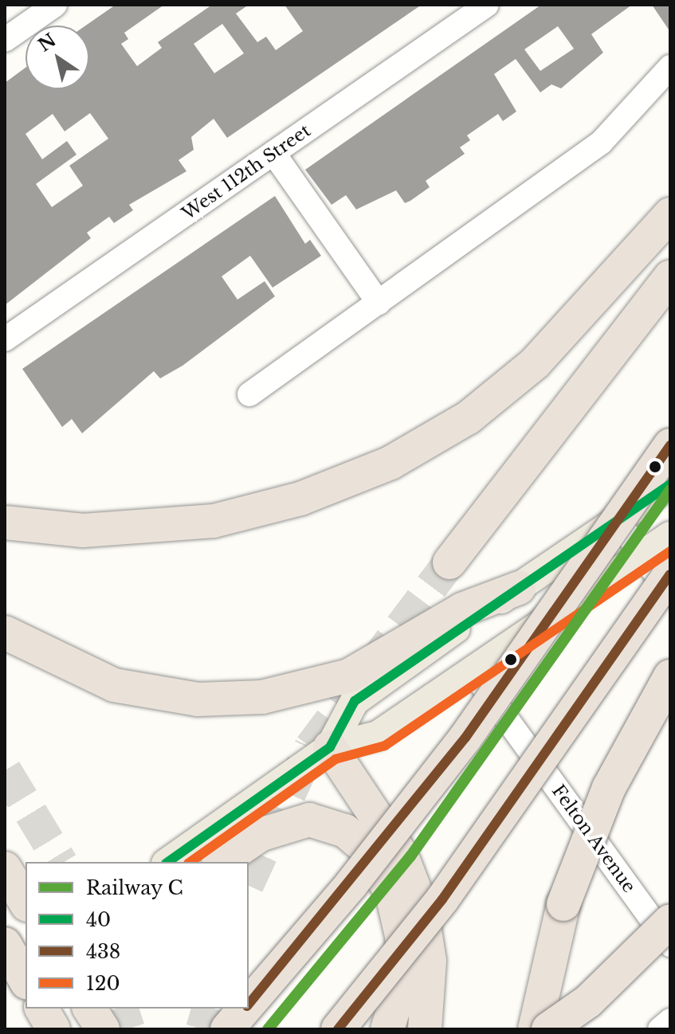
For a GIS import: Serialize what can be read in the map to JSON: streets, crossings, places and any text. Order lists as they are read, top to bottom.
{
  "streets": {
    "street": ["West 112th Street", "Felton Avenue"]
  },
  "lines": [
    "transit line 438",
    "transit line 40",
    "rail line C",
    "transit line 120"
  ],
  "legend": [
    "Railway C",
    "40",
    "438",
    "120"
  ],
  "north": "top left"
}
